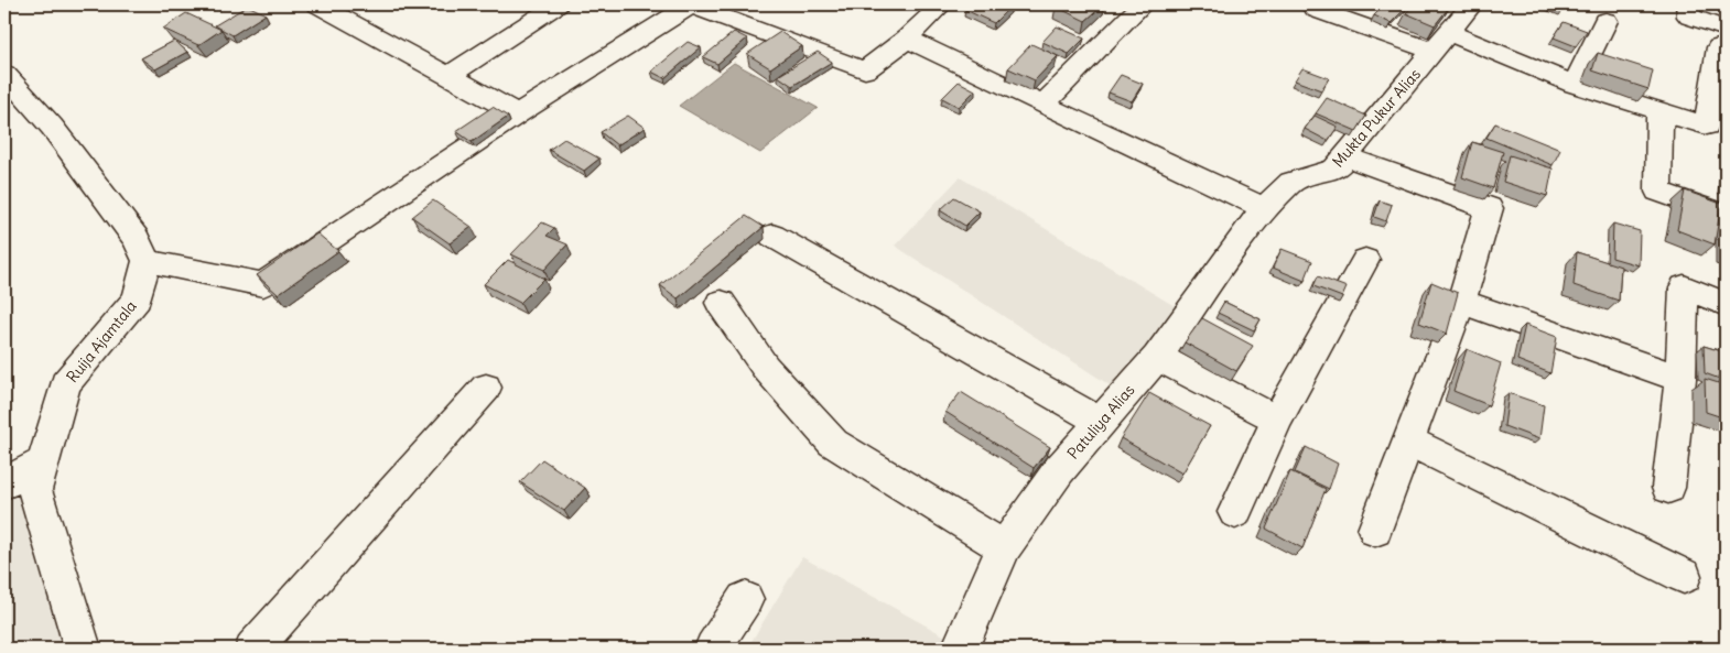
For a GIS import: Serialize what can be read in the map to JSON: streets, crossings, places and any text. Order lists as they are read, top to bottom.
{
  "streets": {
    "street": ["Mukta Pukur Alias", "Ruija Ajamtala", "Patuliya Alias"]
  },
  "crossings": [
    ["Mukta Pukur Alias", "Patuliya Alias"]
  ]
}
